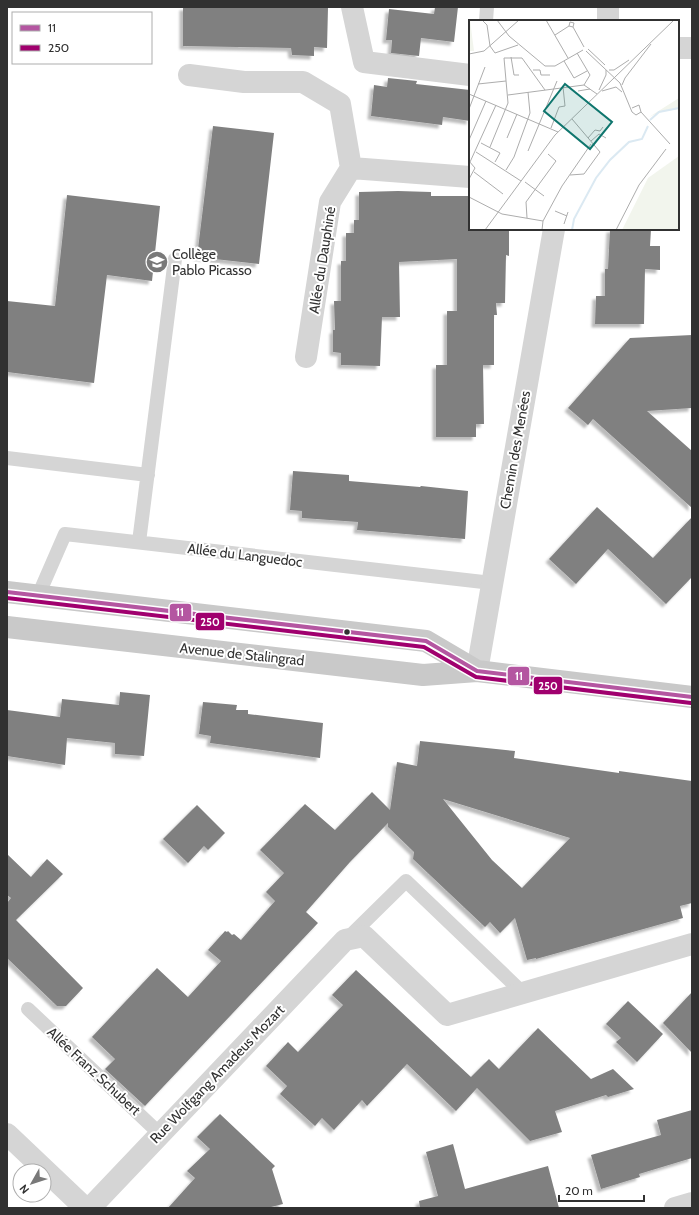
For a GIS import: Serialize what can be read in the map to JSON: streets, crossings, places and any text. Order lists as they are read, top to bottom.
{
  "streets": {
    "main road": ["Avenue de Stalingrad"],
    "street": ["Allée du Dauphiné", "Chemin des Menées", "Rue Wolfgang Amadeus Mozart"],
    "lane": ["Allée du Languedoc", "Allée Franz Schubert"]
  },
  "crossings": [
    ["Chemin des Menées", "Allée du Languedoc"],
    ["Chemin des Menées", "Avenue de Stalingrad"],
    ["Allée du Languedoc", "Avenue de Stalingrad"],
    ["Allée Franz Schubert", "Rue Wolfgang Amadeus Mozart"]
  ],
  "places": {
    "school or university": ["Collège Pablo Picasso"]
  },
  "lines": ["transit line 11", "transit line 250"],
  "legend": ["11", "250"],
  "scale_bar": "20 m",
  "north": "bottom left"
}
